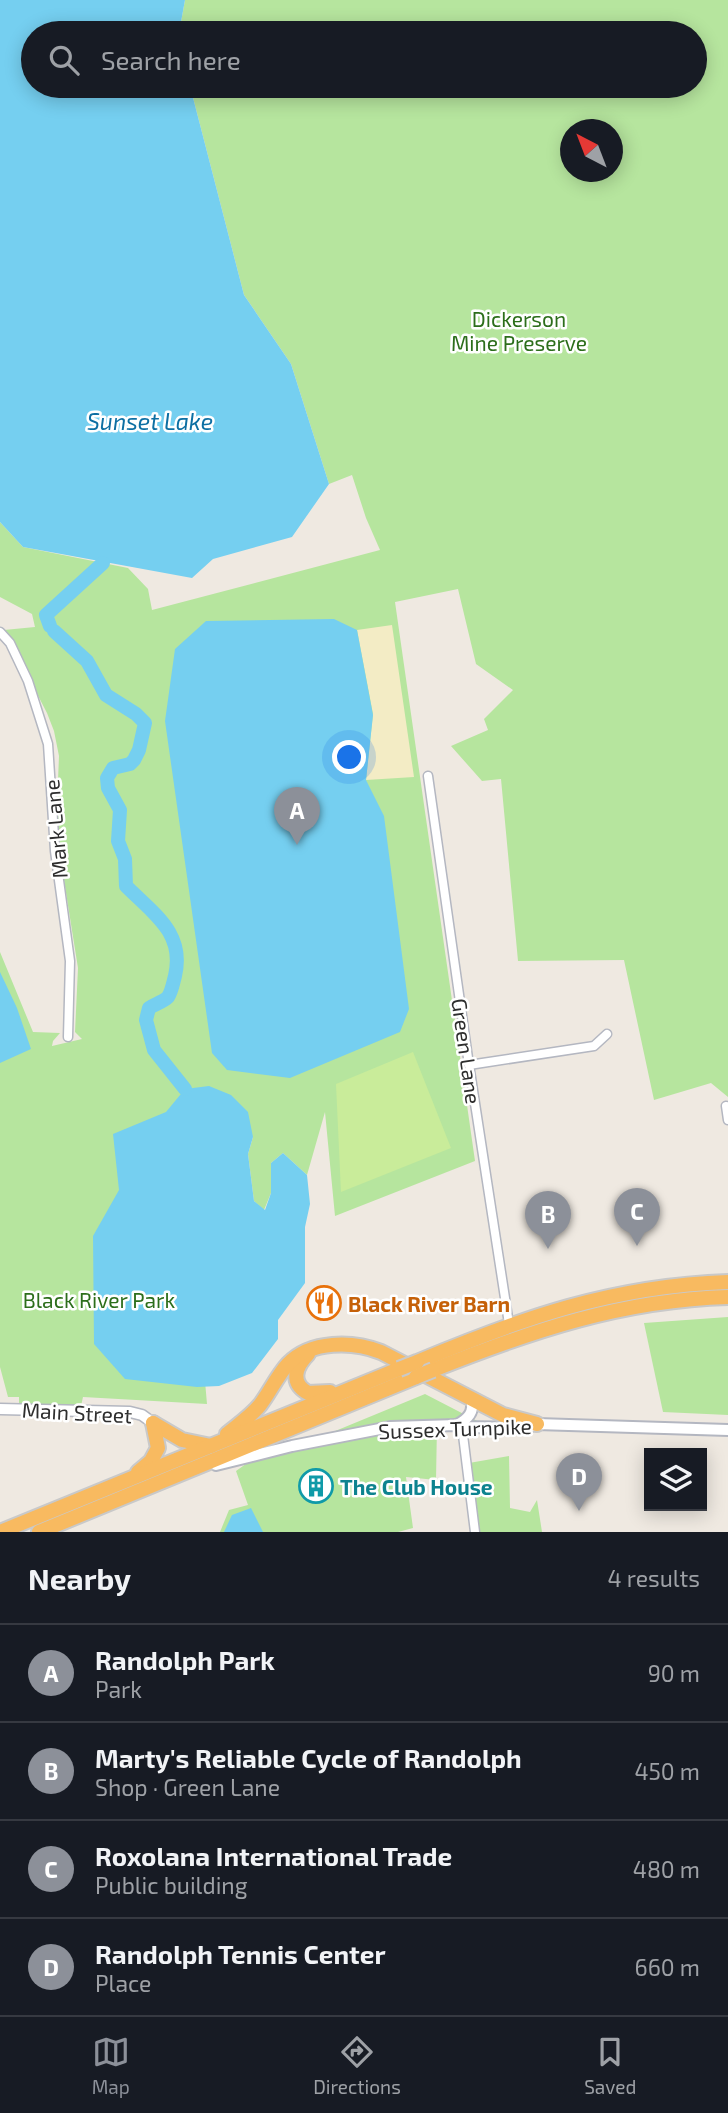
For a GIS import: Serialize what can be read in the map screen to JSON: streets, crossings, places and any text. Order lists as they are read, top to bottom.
{
  "streets": {
    "main road": ["Sussex Turnpike"],
    "street": ["Mark Lane", "Green Lane", "Main Street"]
  },
  "water": ["Sunset Lake"],
  "parks": ["Dickerson Mine Preserve", "Black River Park"],
  "places": {
    "restaurant": ["Black River Barn"],
    "building": ["The Club House"]
  },
  "north": "top left",
  "page": {
    "search": "Search here",
    "pins": [
      "A",
      "C",
      "B",
      "D"
    ],
    "heading": ["Nearby", "4 results"],
    "list": [
      {
        "mark": "A",
        "name": "Randolph Park",
        "note": "Park",
        "value": "90 m"
      },
      {
        "mark": "B",
        "name": "Marty's Reliable Cycle of Randolph",
        "note": "Shop · Green Lane",
        "value": "450 m"
      },
      {
        "mark": "C",
        "name": "Roxolana International Trade",
        "note": "Public building",
        "value": "480 m"
      },
      {
        "mark": "D",
        "name": "Randolph Tennis Center",
        "note": "Place",
        "value": "660 m"
      }
    ],
    "nav": ["Map", "Directions", "Saved"]
  }
}
